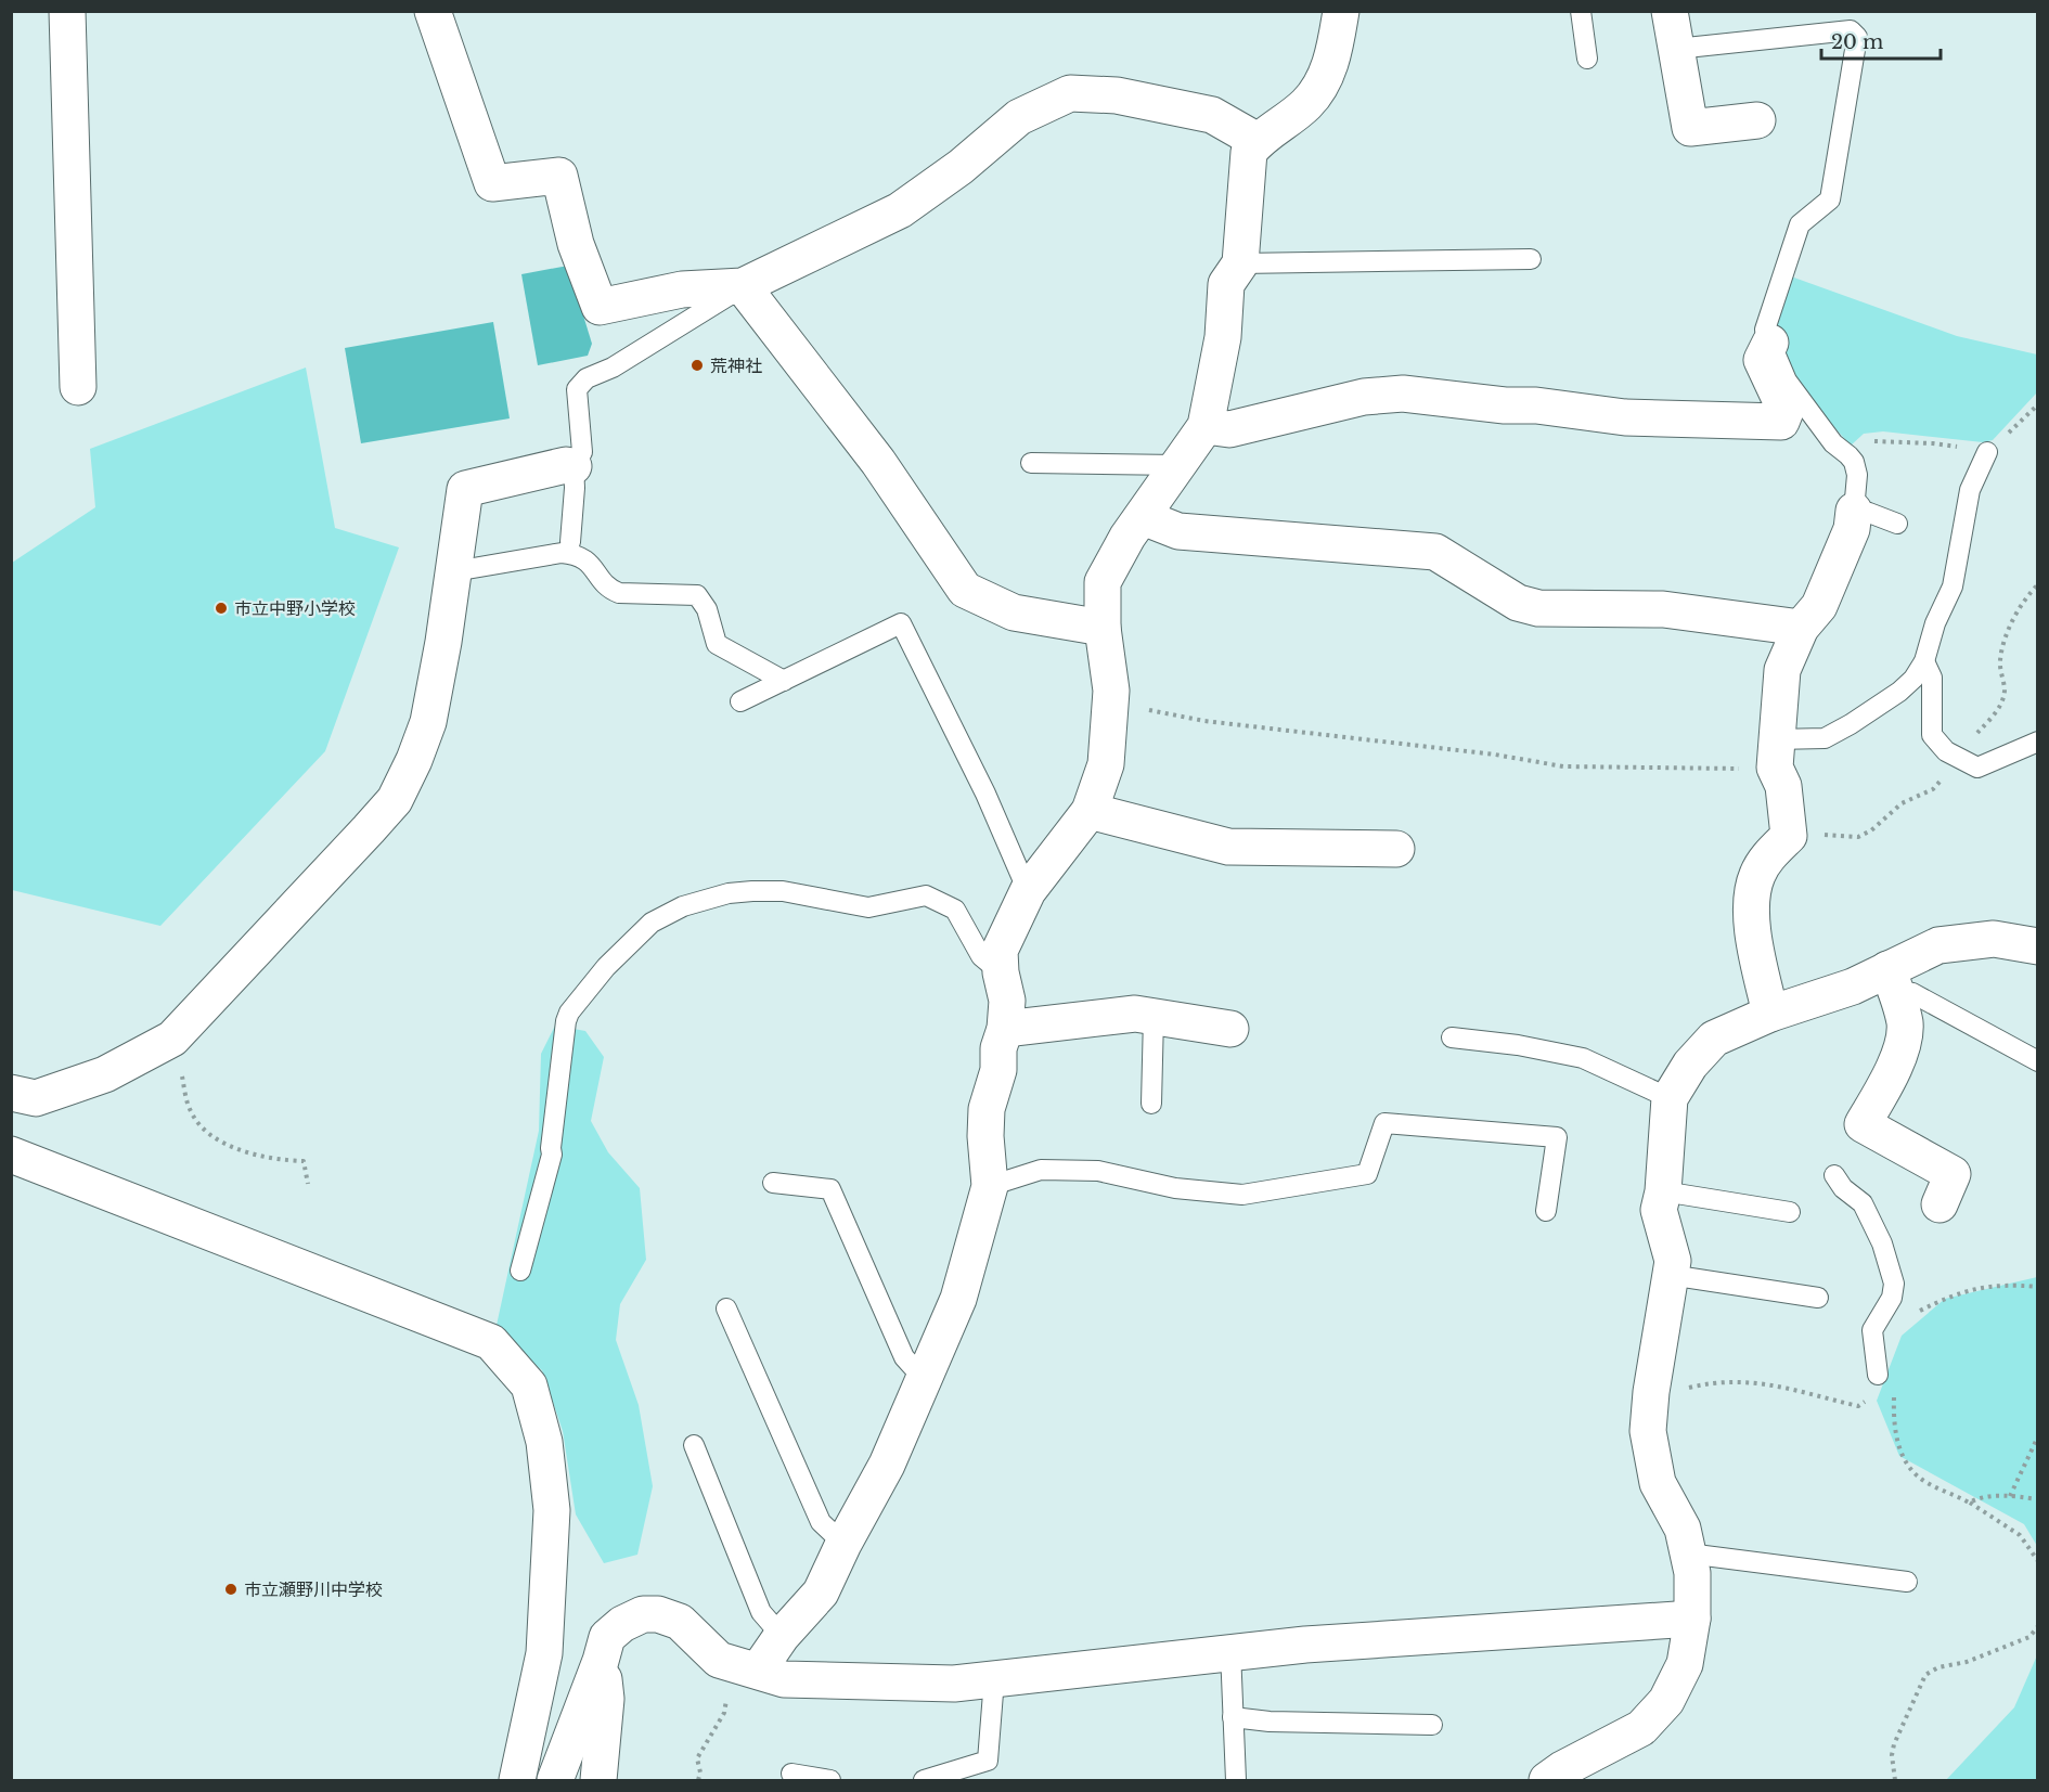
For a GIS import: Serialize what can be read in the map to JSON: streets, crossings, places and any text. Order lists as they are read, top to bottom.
{
  "places": ["荒神社", "市立中野小学校", "市立瀬野川中学校"],
  "scale_bar": "20 m"
}
